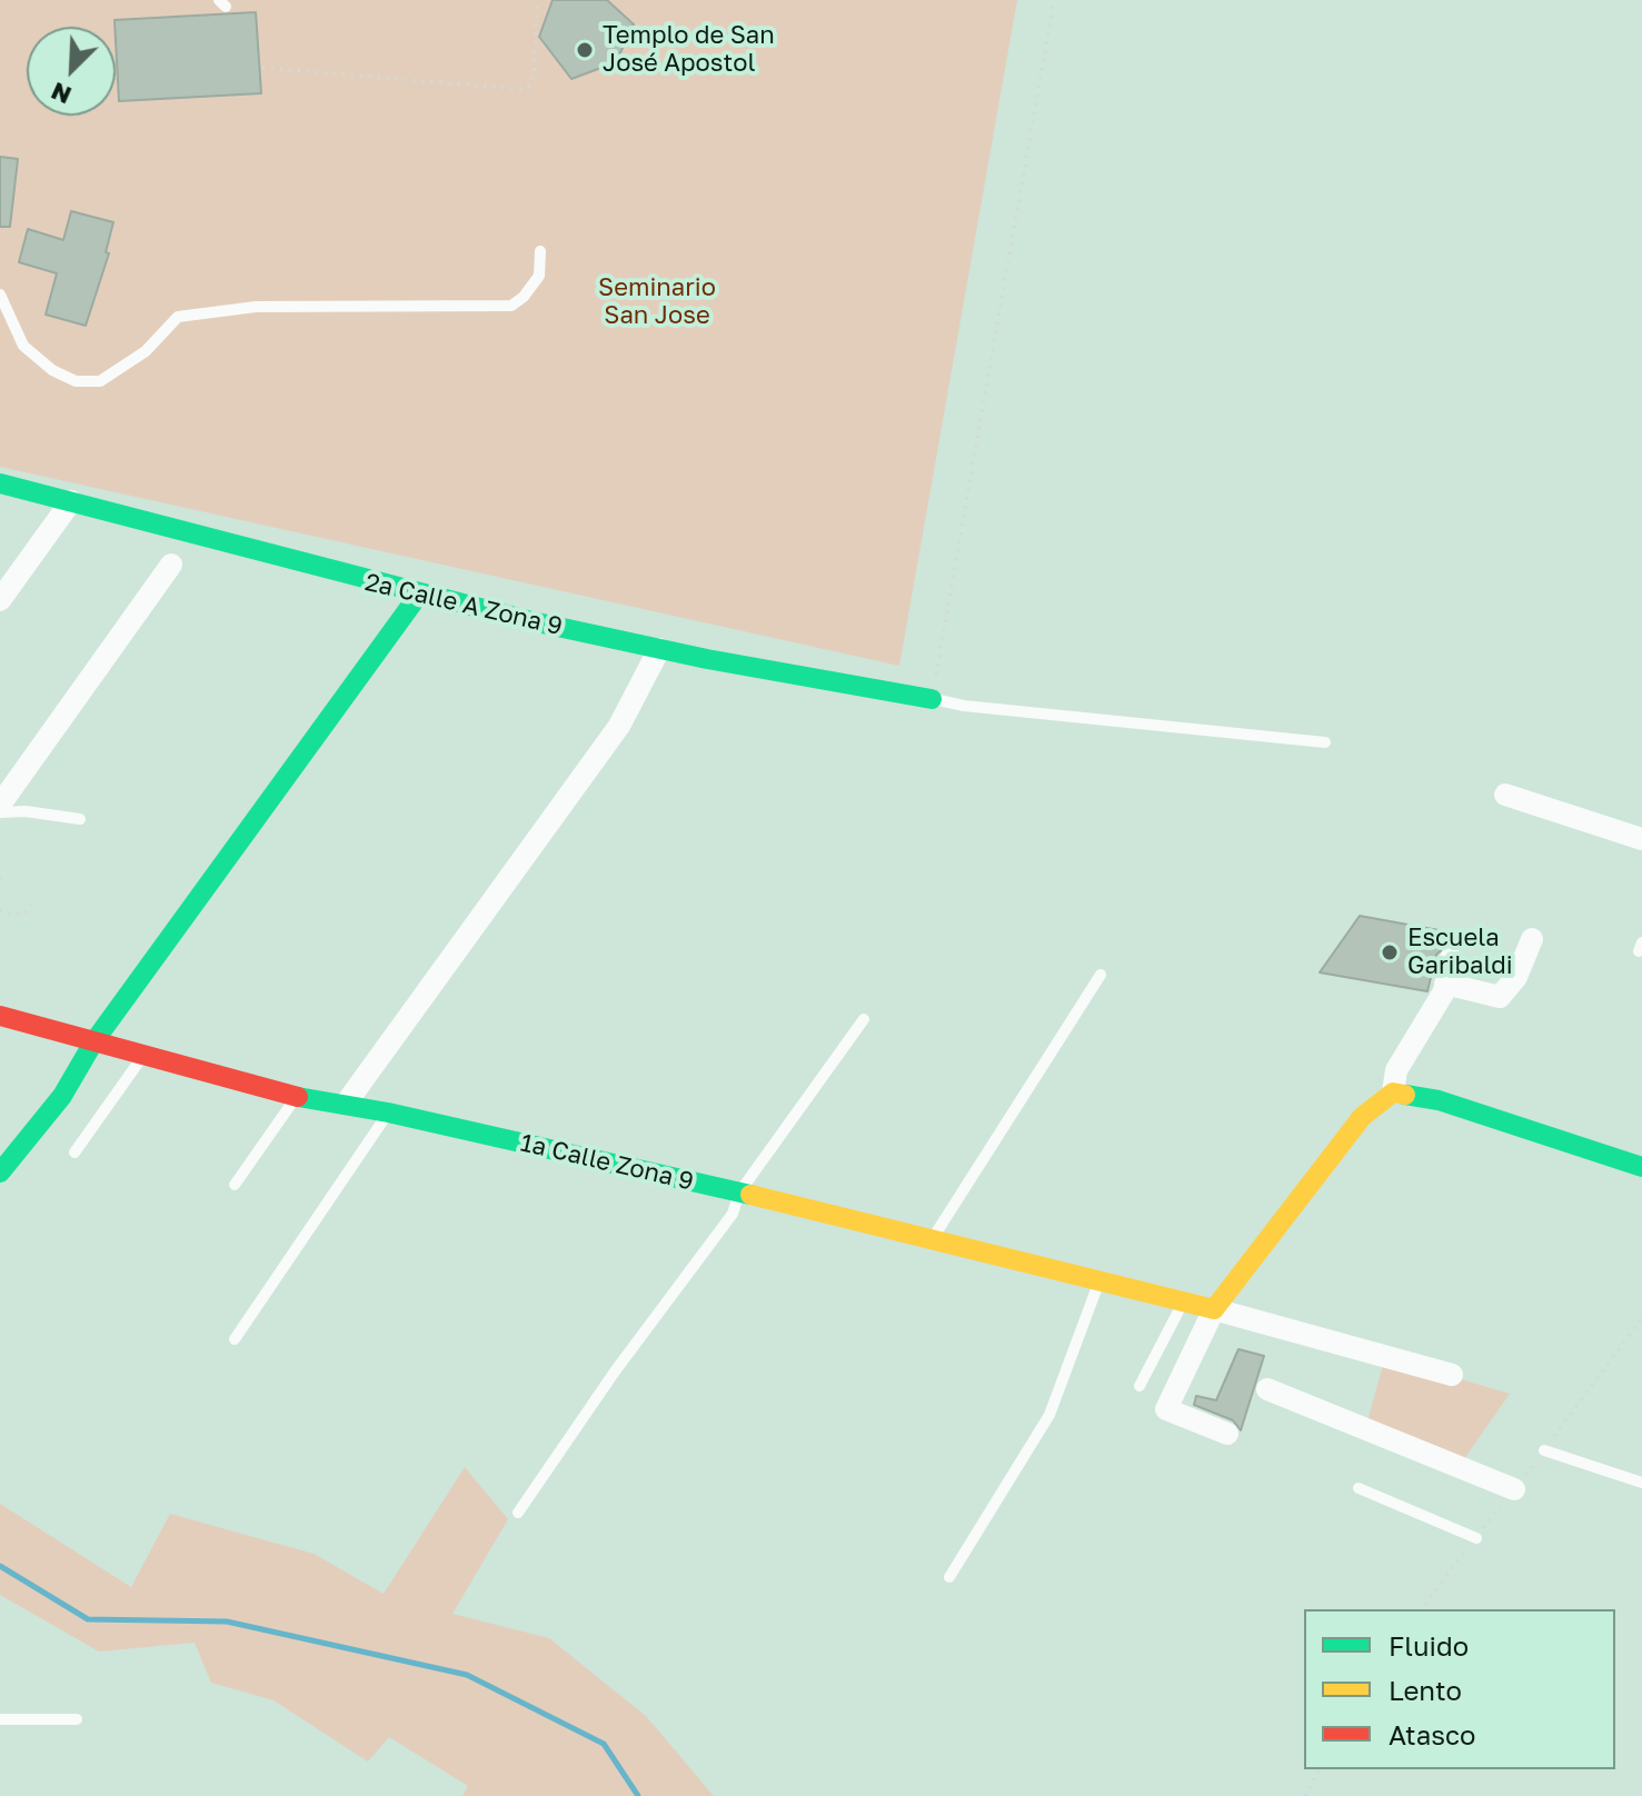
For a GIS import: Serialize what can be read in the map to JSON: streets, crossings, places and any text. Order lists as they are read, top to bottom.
{
  "streets": {
    "street": ["2a Calle A Zona 9", "1a Calle Zona 9"]
  },
  "parks": ["Seminario San Jose"],
  "places": ["Templo de San José Apostol", "Escuela Garibaldi"],
  "legend": ["Fluido", "Lento", "Atasco"],
  "north": "bottom left"
}
